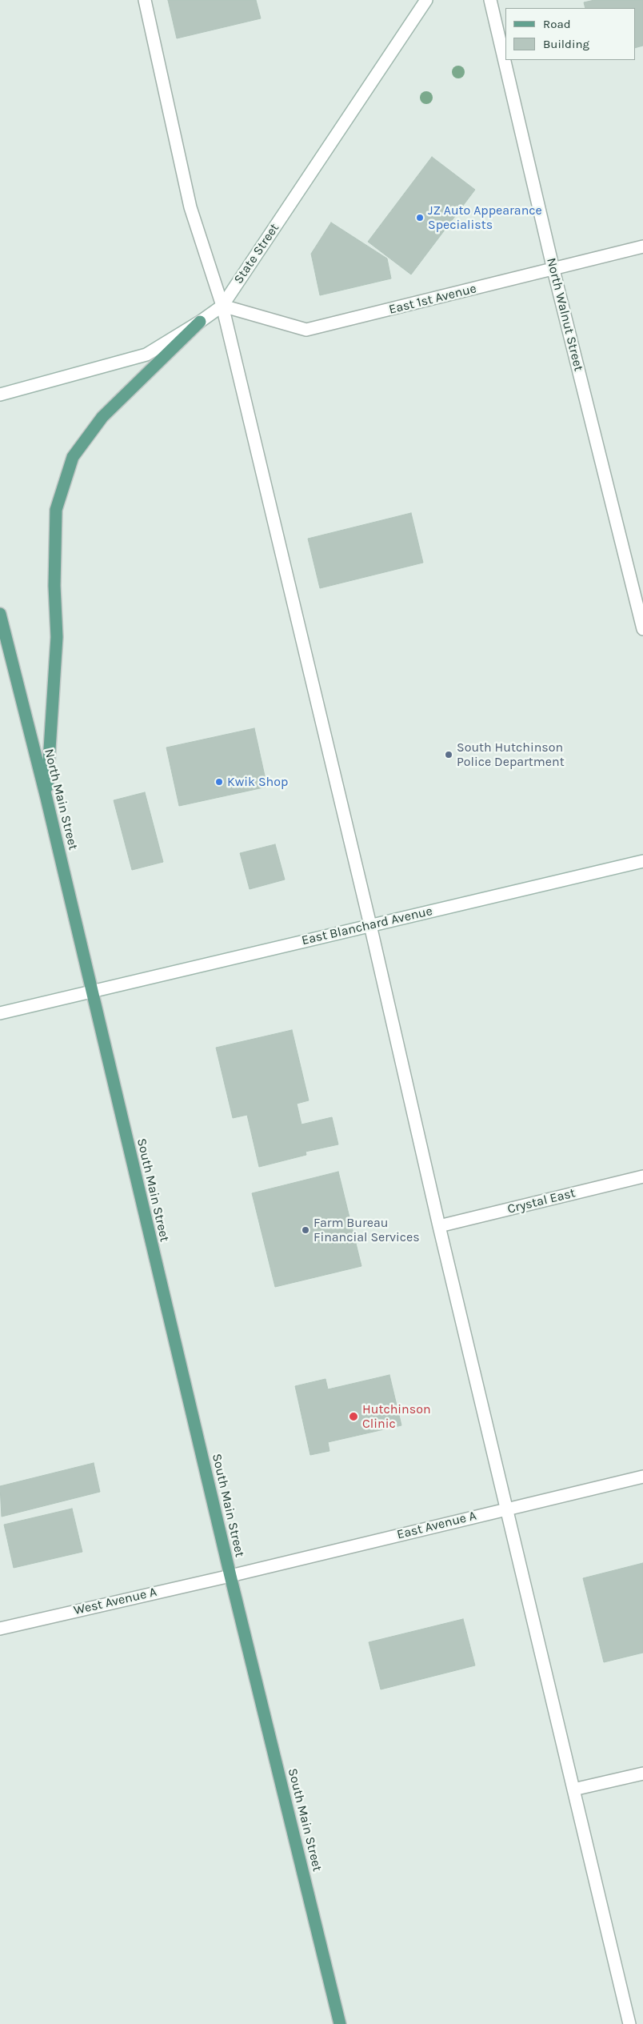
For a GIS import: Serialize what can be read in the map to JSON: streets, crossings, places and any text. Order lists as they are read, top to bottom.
{
  "streets": {
    "main road": ["North Main Street", "South Main Street"],
    "street": [
      "State Street",
      "East 1st Avenue",
      "North Walnut Street",
      "East Blanchard Avenue",
      "Crystal East",
      "East Avenue A",
      "West Avenue A"
    ]
  },
  "crossings": [
    ["State Street", "East 1st Avenue"],
    ["East 1st Avenue", "North Walnut Street"],
    ["North Main Street", "East Blanchard Avenue"],
    ["North Main Street", "South Main Street"],
    ["East Blanchard Avenue", "South Main Street"],
    ["South Main Street", "East Avenue A"],
    ["South Main Street", "West Avenue A"],
    ["East Avenue A", "West Avenue A"]
  ],
  "places": [
    "JZ Auto Appearance Specialists",
    "South Hutchinson Police Department",
    "Kwik Shop",
    "Farm Bureau Financial Services",
    "Hutchinson Clinic"
  ],
  "legend": ["Road", "Building"]
}
